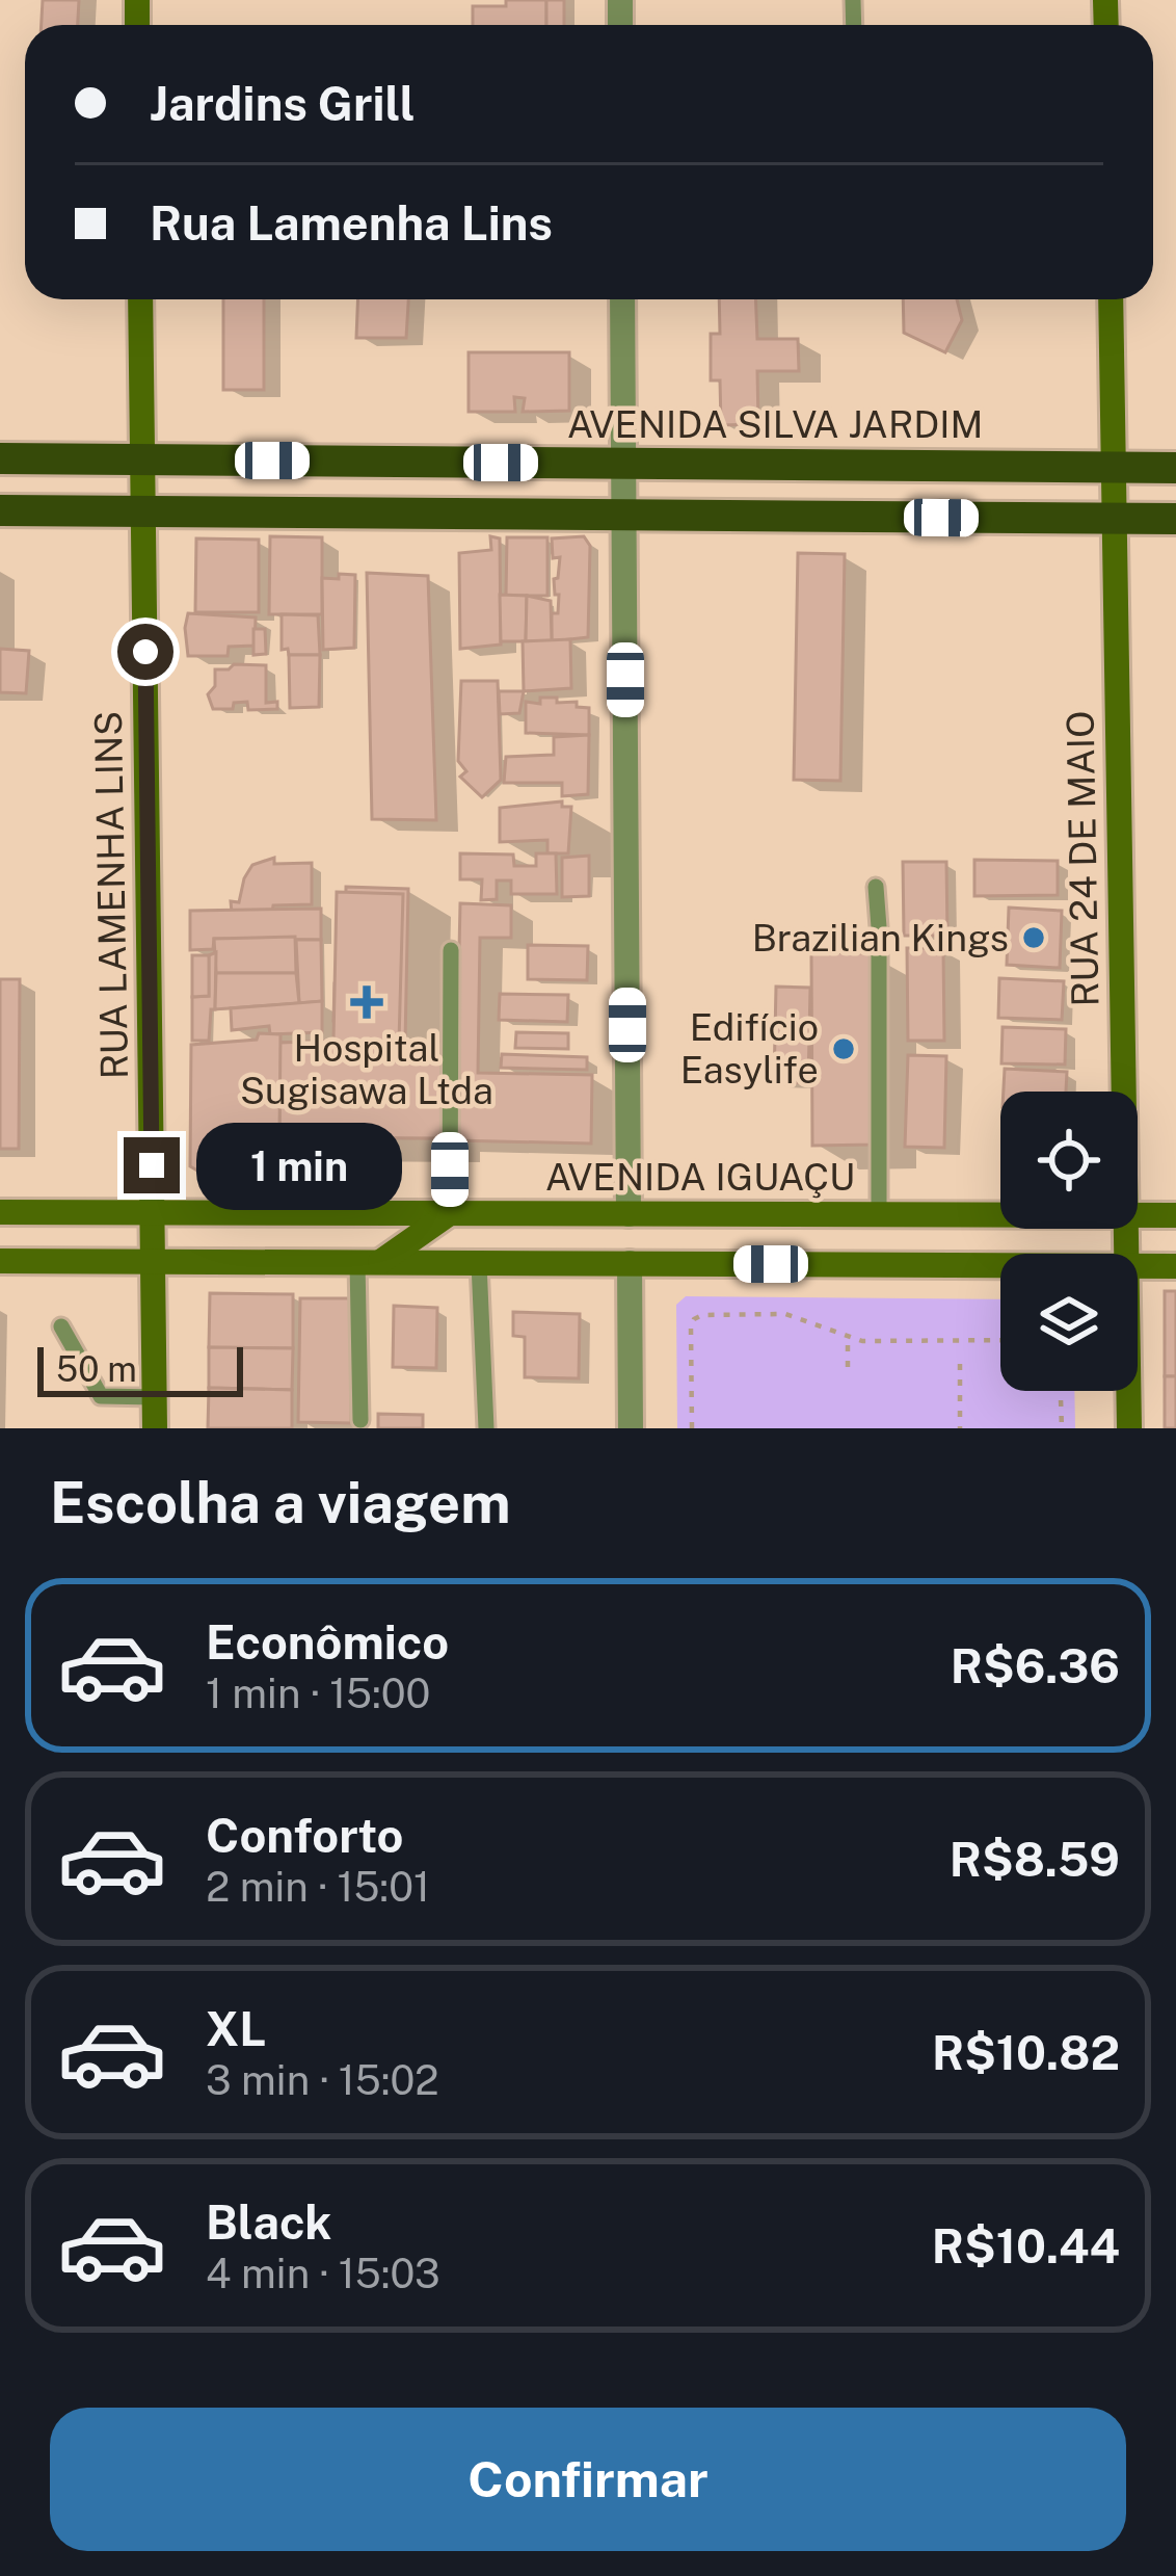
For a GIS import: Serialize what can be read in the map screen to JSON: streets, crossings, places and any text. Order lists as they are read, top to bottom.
{
  "streets": {
    "main road": [
      "AVENIDA SILVA JARDIM",
      "RUA 24 DE MAIO",
      "RUA LAMENHA LINS",
      "AVENIDA IGUAÇU"
    ]
  },
  "crossings": [
    ["AVENIDA SILVA JARDIM", "RUA 24 DE MAIO"],
    ["AVENIDA SILVA JARDIM", "RUA LAMENHA LINS"],
    ["RUA LAMENHA LINS", "AVENIDA IGUAÇU"]
  ],
  "places": {
    "other": ["Brazilian Kings", "Edifício Easylife"],
    "health": ["Hospital Sugisawa Ltda"]
  },
  "scale_bar": "50 m",
  "page": {
    "banner": ["Jardins Grill", "Rua Lamenha Lins"],
    "bubble": "1 min",
    "scale": "50 m",
    "heading": "Escolha a viagem",
    "list": [
      {
        "name": "Econômico",
        "note": "1 min · 15:00",
        "value": "R$6.36"
      },
      {
        "name": "Conforto",
        "note": "2 min · 15:01",
        "value": "R$8.59"
      },
      {
        "name": "XL",
        "note": "3 min · 15:02",
        "value": "R$10.82"
      },
      {
        "name": "Black",
        "note": "4 min · 15:03",
        "value": "R$10.44"
      }
    ],
    "buttons": "Confirmar"
  }
}
